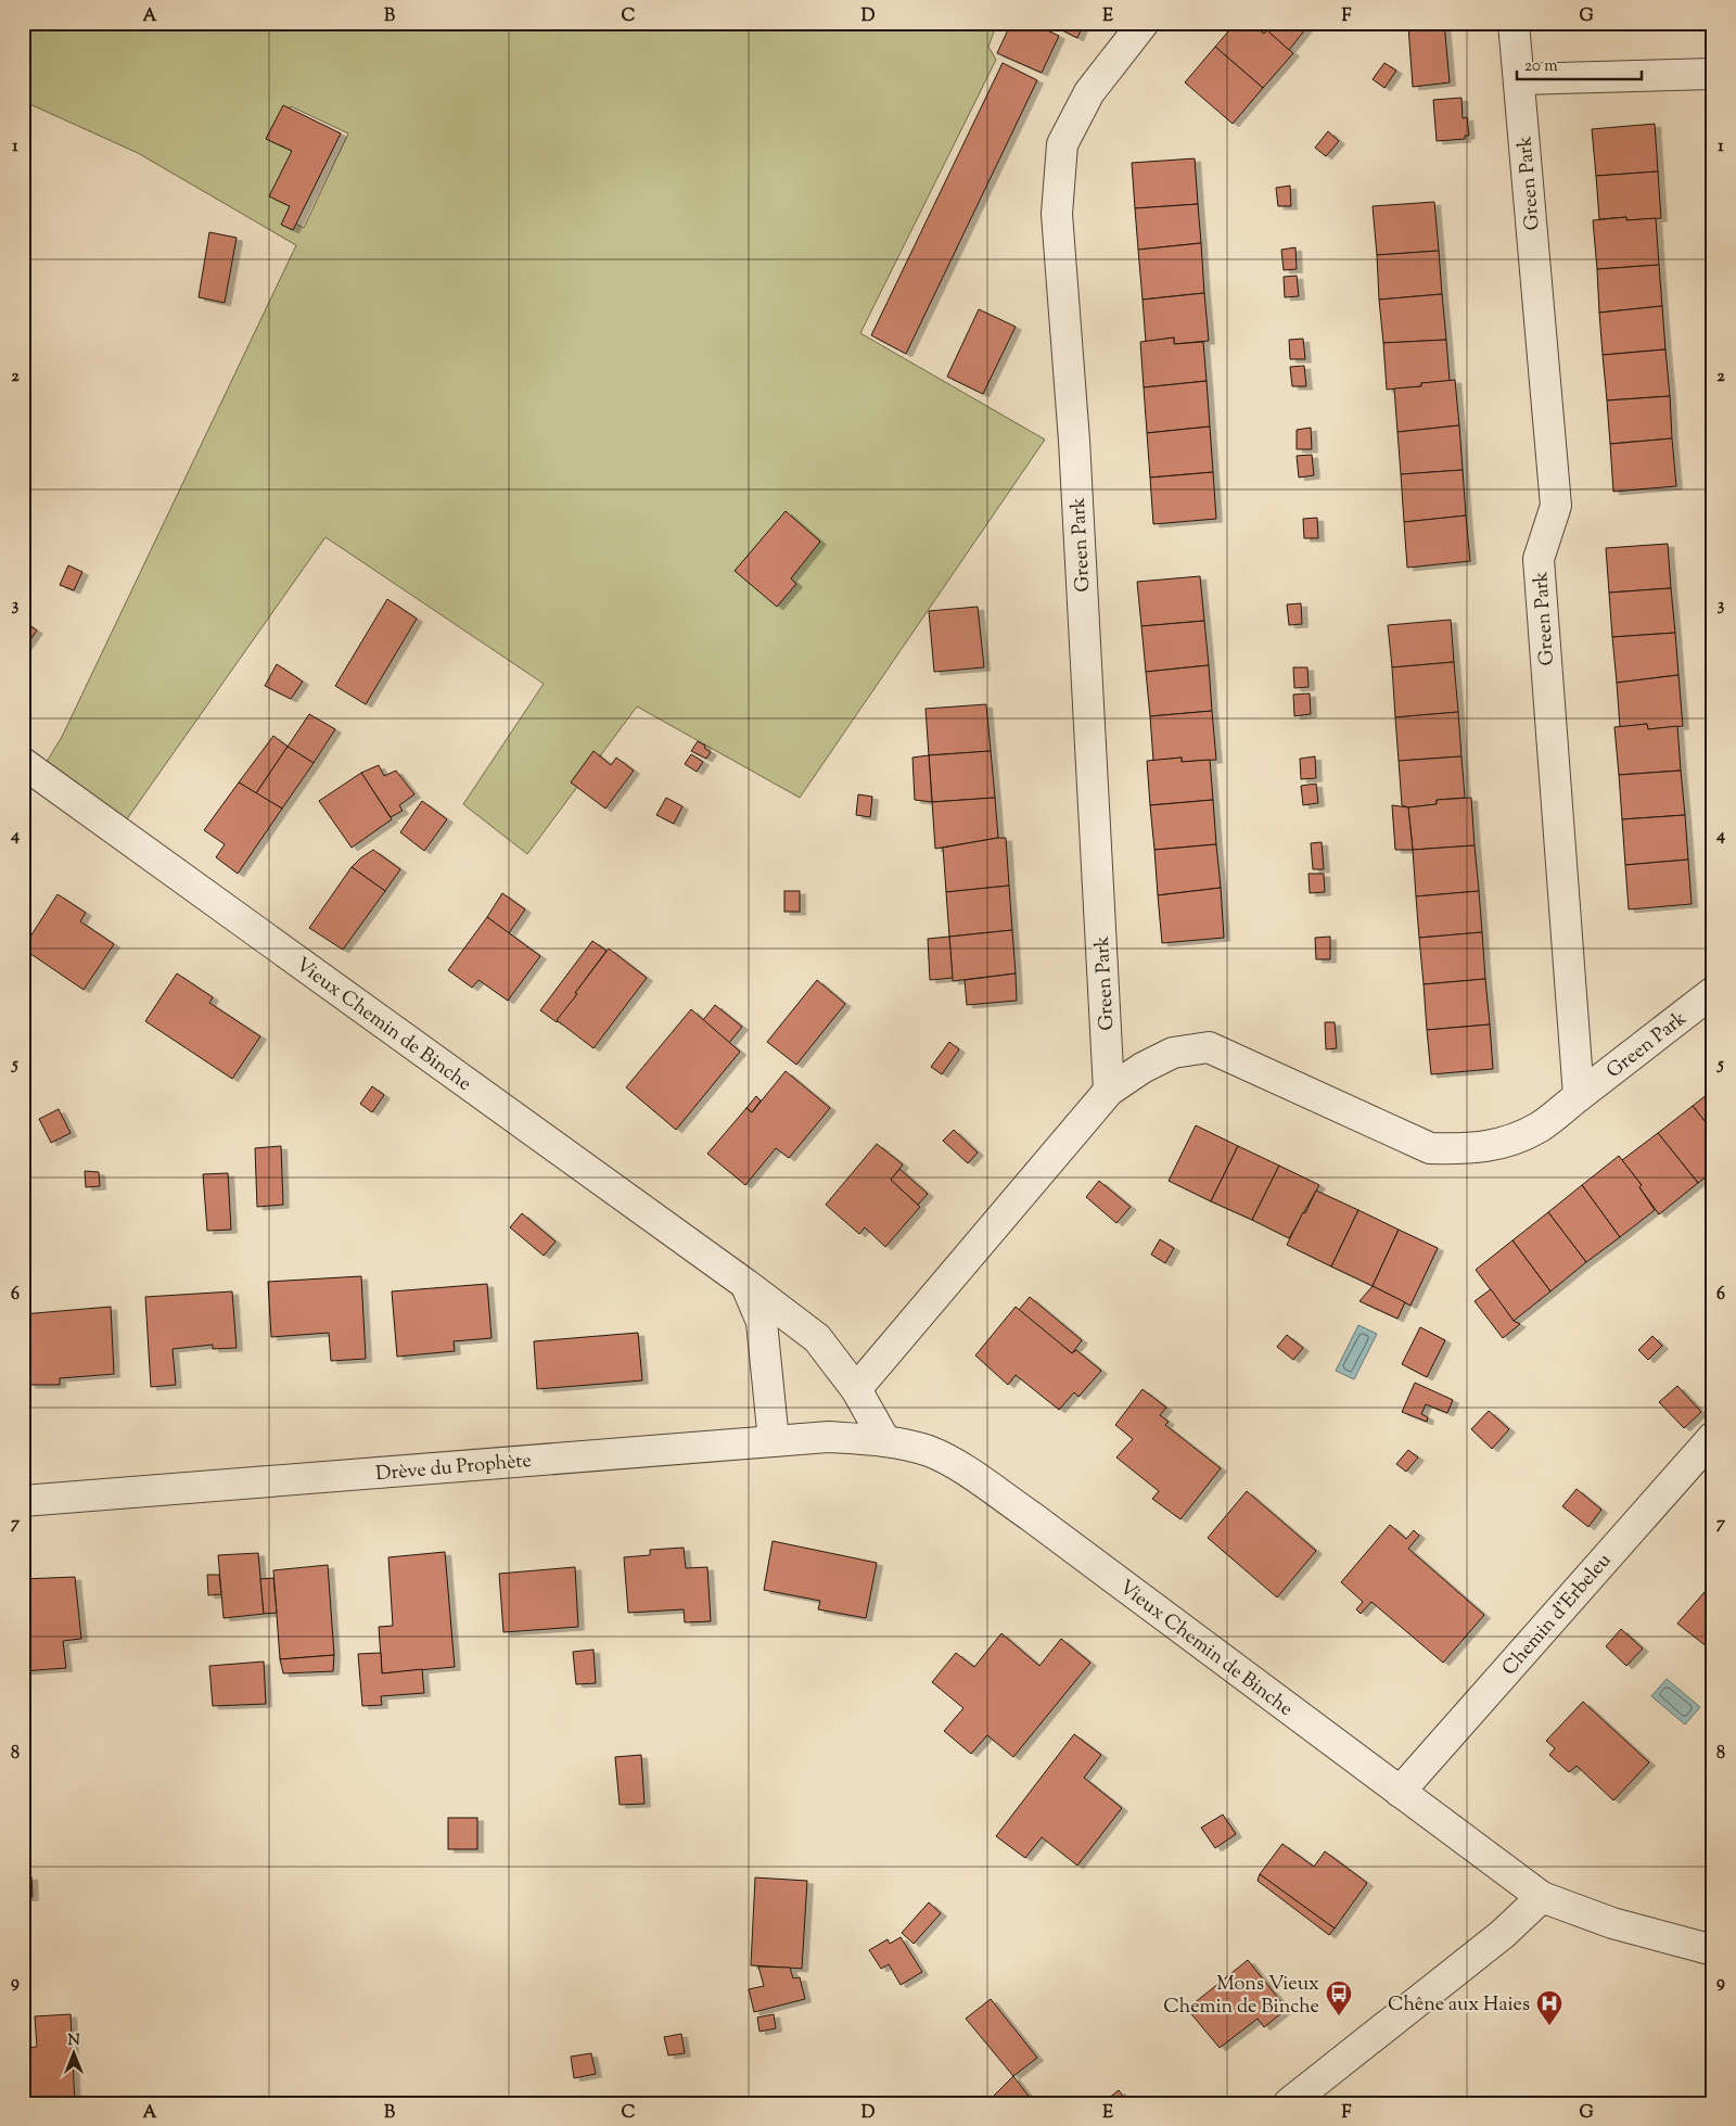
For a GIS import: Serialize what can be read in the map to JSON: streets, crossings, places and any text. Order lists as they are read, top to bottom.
{
  "streets": {
    "street": [
      "Green Park",
      "Vieux Chemin de Binche",
      "Drève du Prophète",
      "Chemin d'Erbeleu"
    ]
  },
  "crossings": [
    ["Green Park", "Vieux Chemin de Binche"],
    ["Vieux Chemin de Binche", "Drève du Prophète"],
    ["Vieux Chemin de Binche", "Chemin d'Erbeleu"]
  ],
  "places": {
    "bus stop": ["Mons Vieux Chemin de Binche"],
    "hospital": ["Chêne aux Haies"]
  },
  "scale_bar": "20 m",
  "north": "top",
  "grid": {
    "columns": [
      "A",
      "B",
      "C",
      "D",
      "E",
      "F",
      "G"
    ],
    "rows": [
      "1",
      "2",
      "3",
      "4",
      "5",
      "6",
      "7",
      "8",
      "9"
    ]
  }
}
